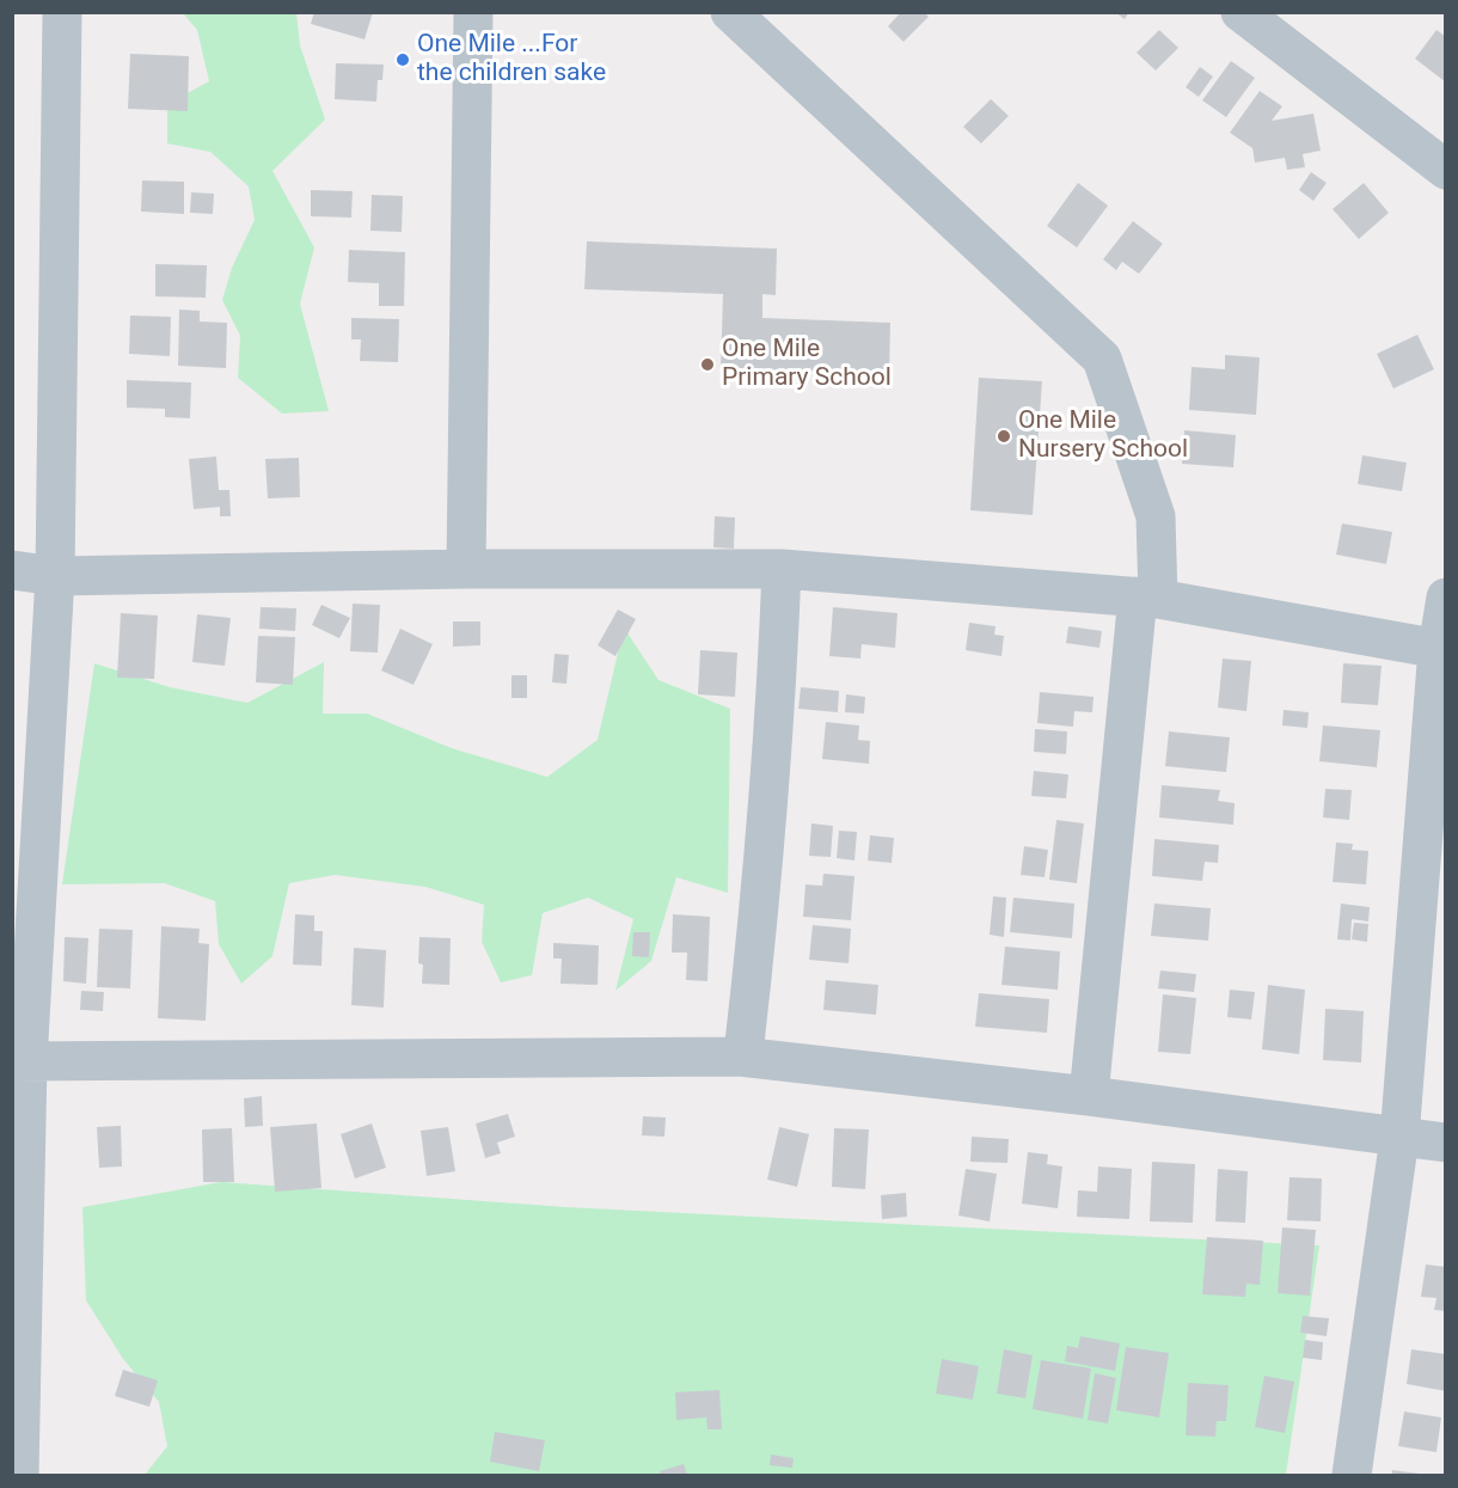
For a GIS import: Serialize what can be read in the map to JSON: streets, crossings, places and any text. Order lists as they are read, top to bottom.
{
  "places": ["One Mile ...For the children sake", "One Mile Primary School", "One Mile Nursery School"]
}
